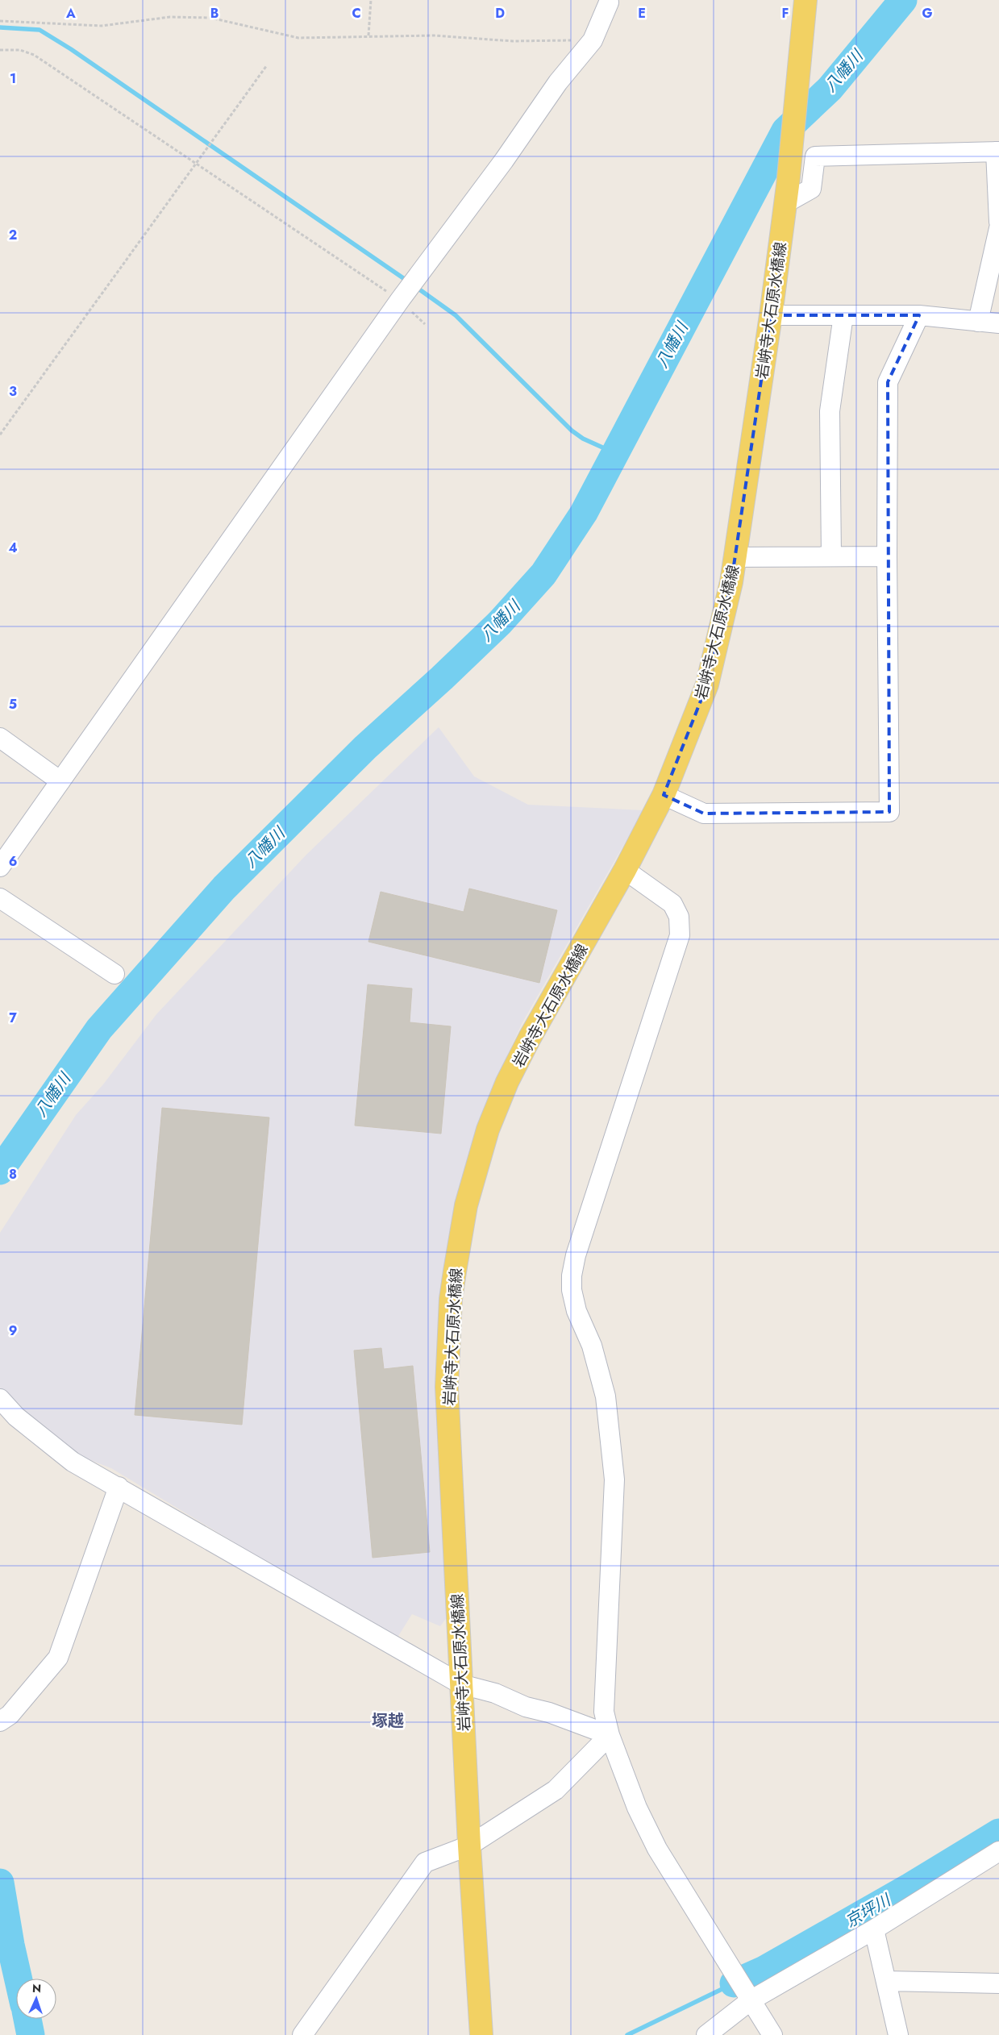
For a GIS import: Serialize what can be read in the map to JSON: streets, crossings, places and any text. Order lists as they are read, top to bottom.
{
  "streets": {
    "main road": ["岩峅寺大石原水橋線"]
  },
  "districts": ["塚越"],
  "water": ["八幡川", "京坪川"],
  "north": "top",
  "grid": {
    "columns": [
      "A",
      "B",
      "C",
      "D",
      "E",
      "F",
      "G"
    ],
    "rows": [
      "1",
      "2",
      "3",
      "4",
      "5",
      "6",
      "7",
      "8",
      "9"
    ]
  }
}
